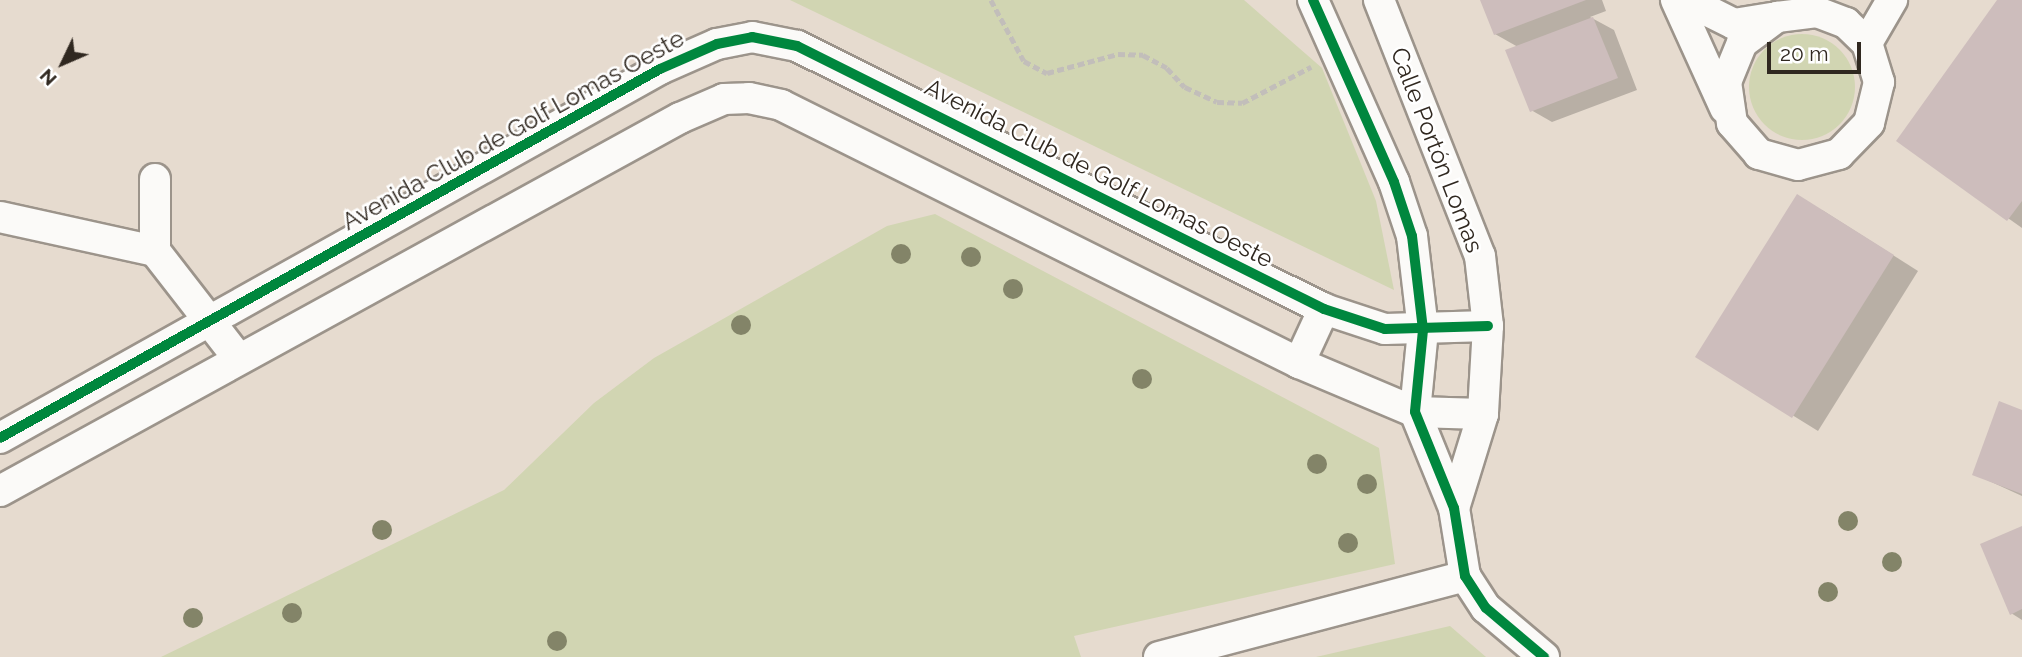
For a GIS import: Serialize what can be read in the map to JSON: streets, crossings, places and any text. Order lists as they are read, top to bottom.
{
  "streets": {
    "street": ["Avenida Club de Golf Lomas Oeste", "Calle Portón Lomas"]
  },
  "crossings": [
    ["Avenida Club de Golf Lomas Oeste", "Calle Portón Lomas"]
  ],
  "scale_bar": "20 m",
  "north": "bottom left"
}
